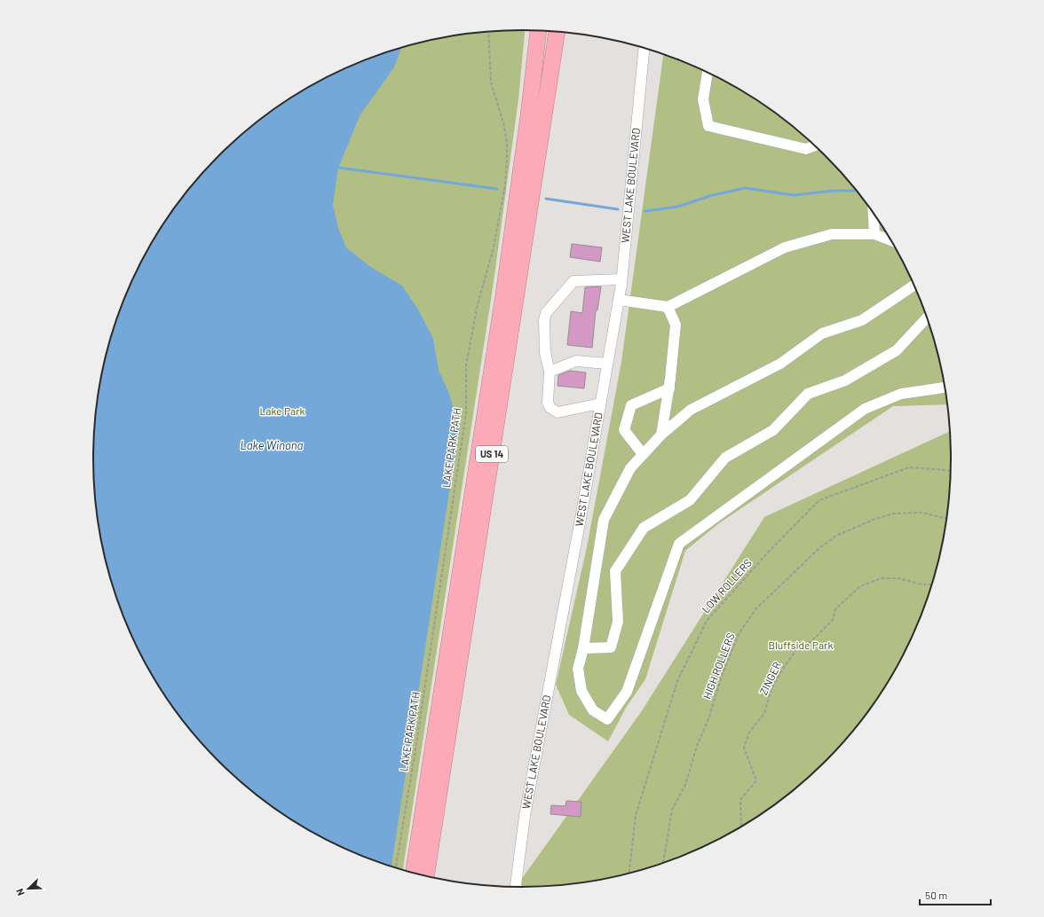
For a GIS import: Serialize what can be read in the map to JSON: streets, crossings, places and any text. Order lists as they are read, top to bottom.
{
  "streets": {
    "highway": ["US 14"],
    "street": ["WEST LAKE BOULEVARD"],
    "path": [
      "LAKE PARK PATH",
      "LOW ROLLERS",
      "HIGH ROLLERS",
      "ZINGER"
    ]
  },
  "water": ["Lake Winona"],
  "parks": ["Lake Park", "Bluffside Park"],
  "scale_bar": "50 m",
  "north": "bottom left"
}
